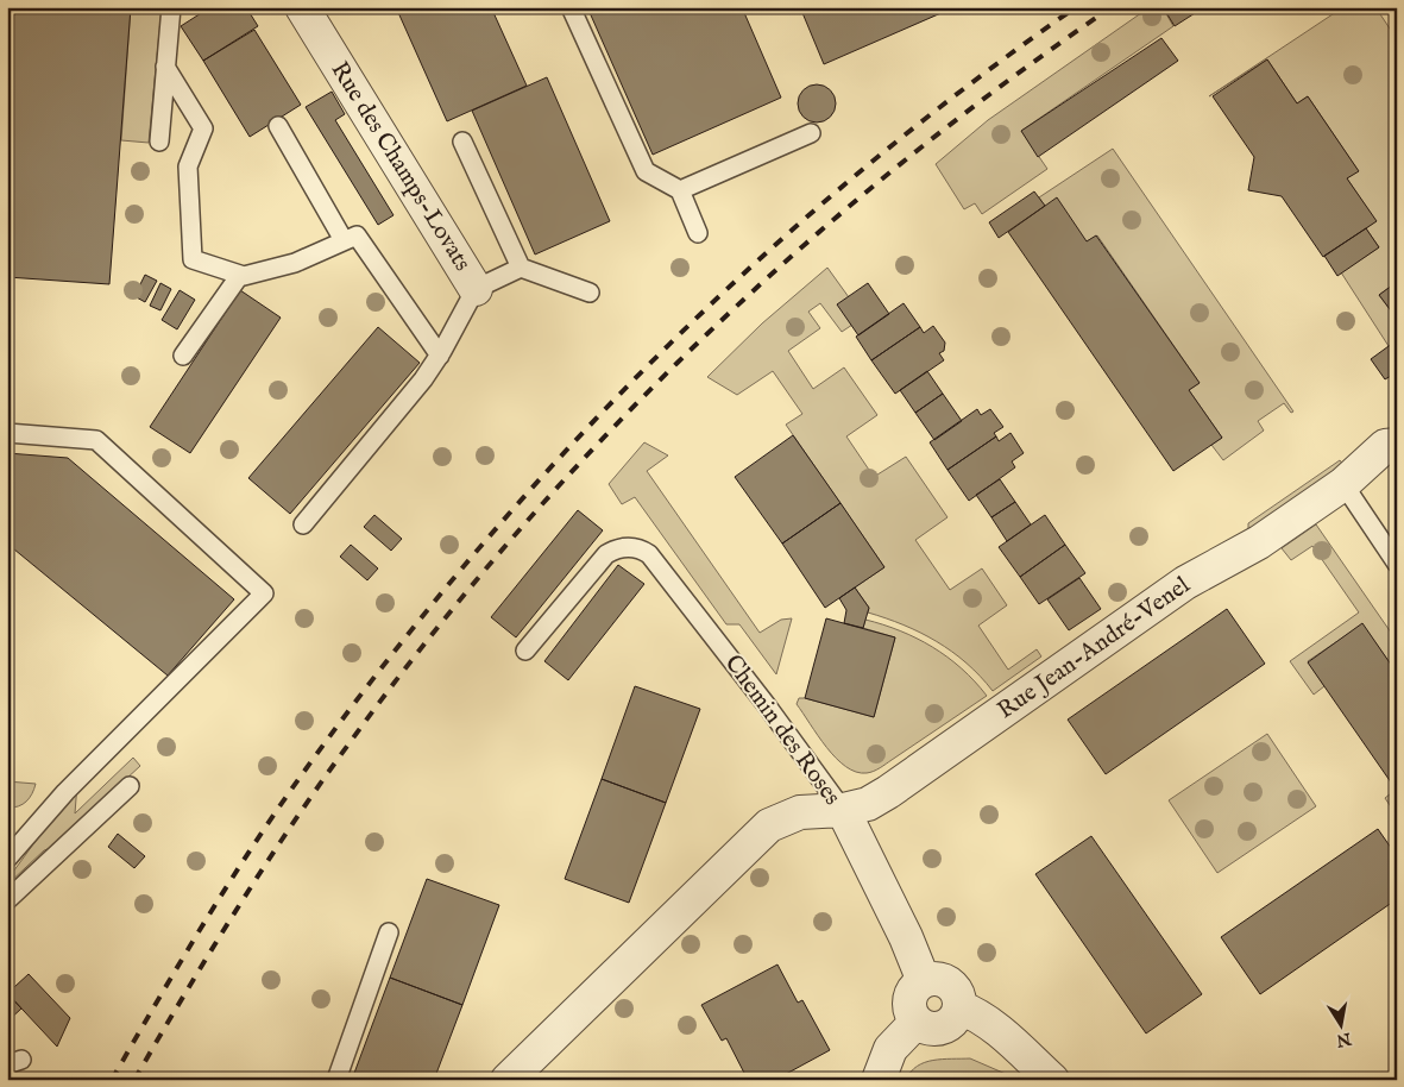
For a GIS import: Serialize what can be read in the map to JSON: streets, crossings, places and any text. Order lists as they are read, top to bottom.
{
  "streets": {
    "street": ["Rue des Champs-Lovats", "Rue Jean-André-Venel", "Chemin des Roses"]
  },
  "crossings": [
    ["Rue Jean-André-Venel", "Chemin des Roses"]
  ],
  "north": "bottom"
}
